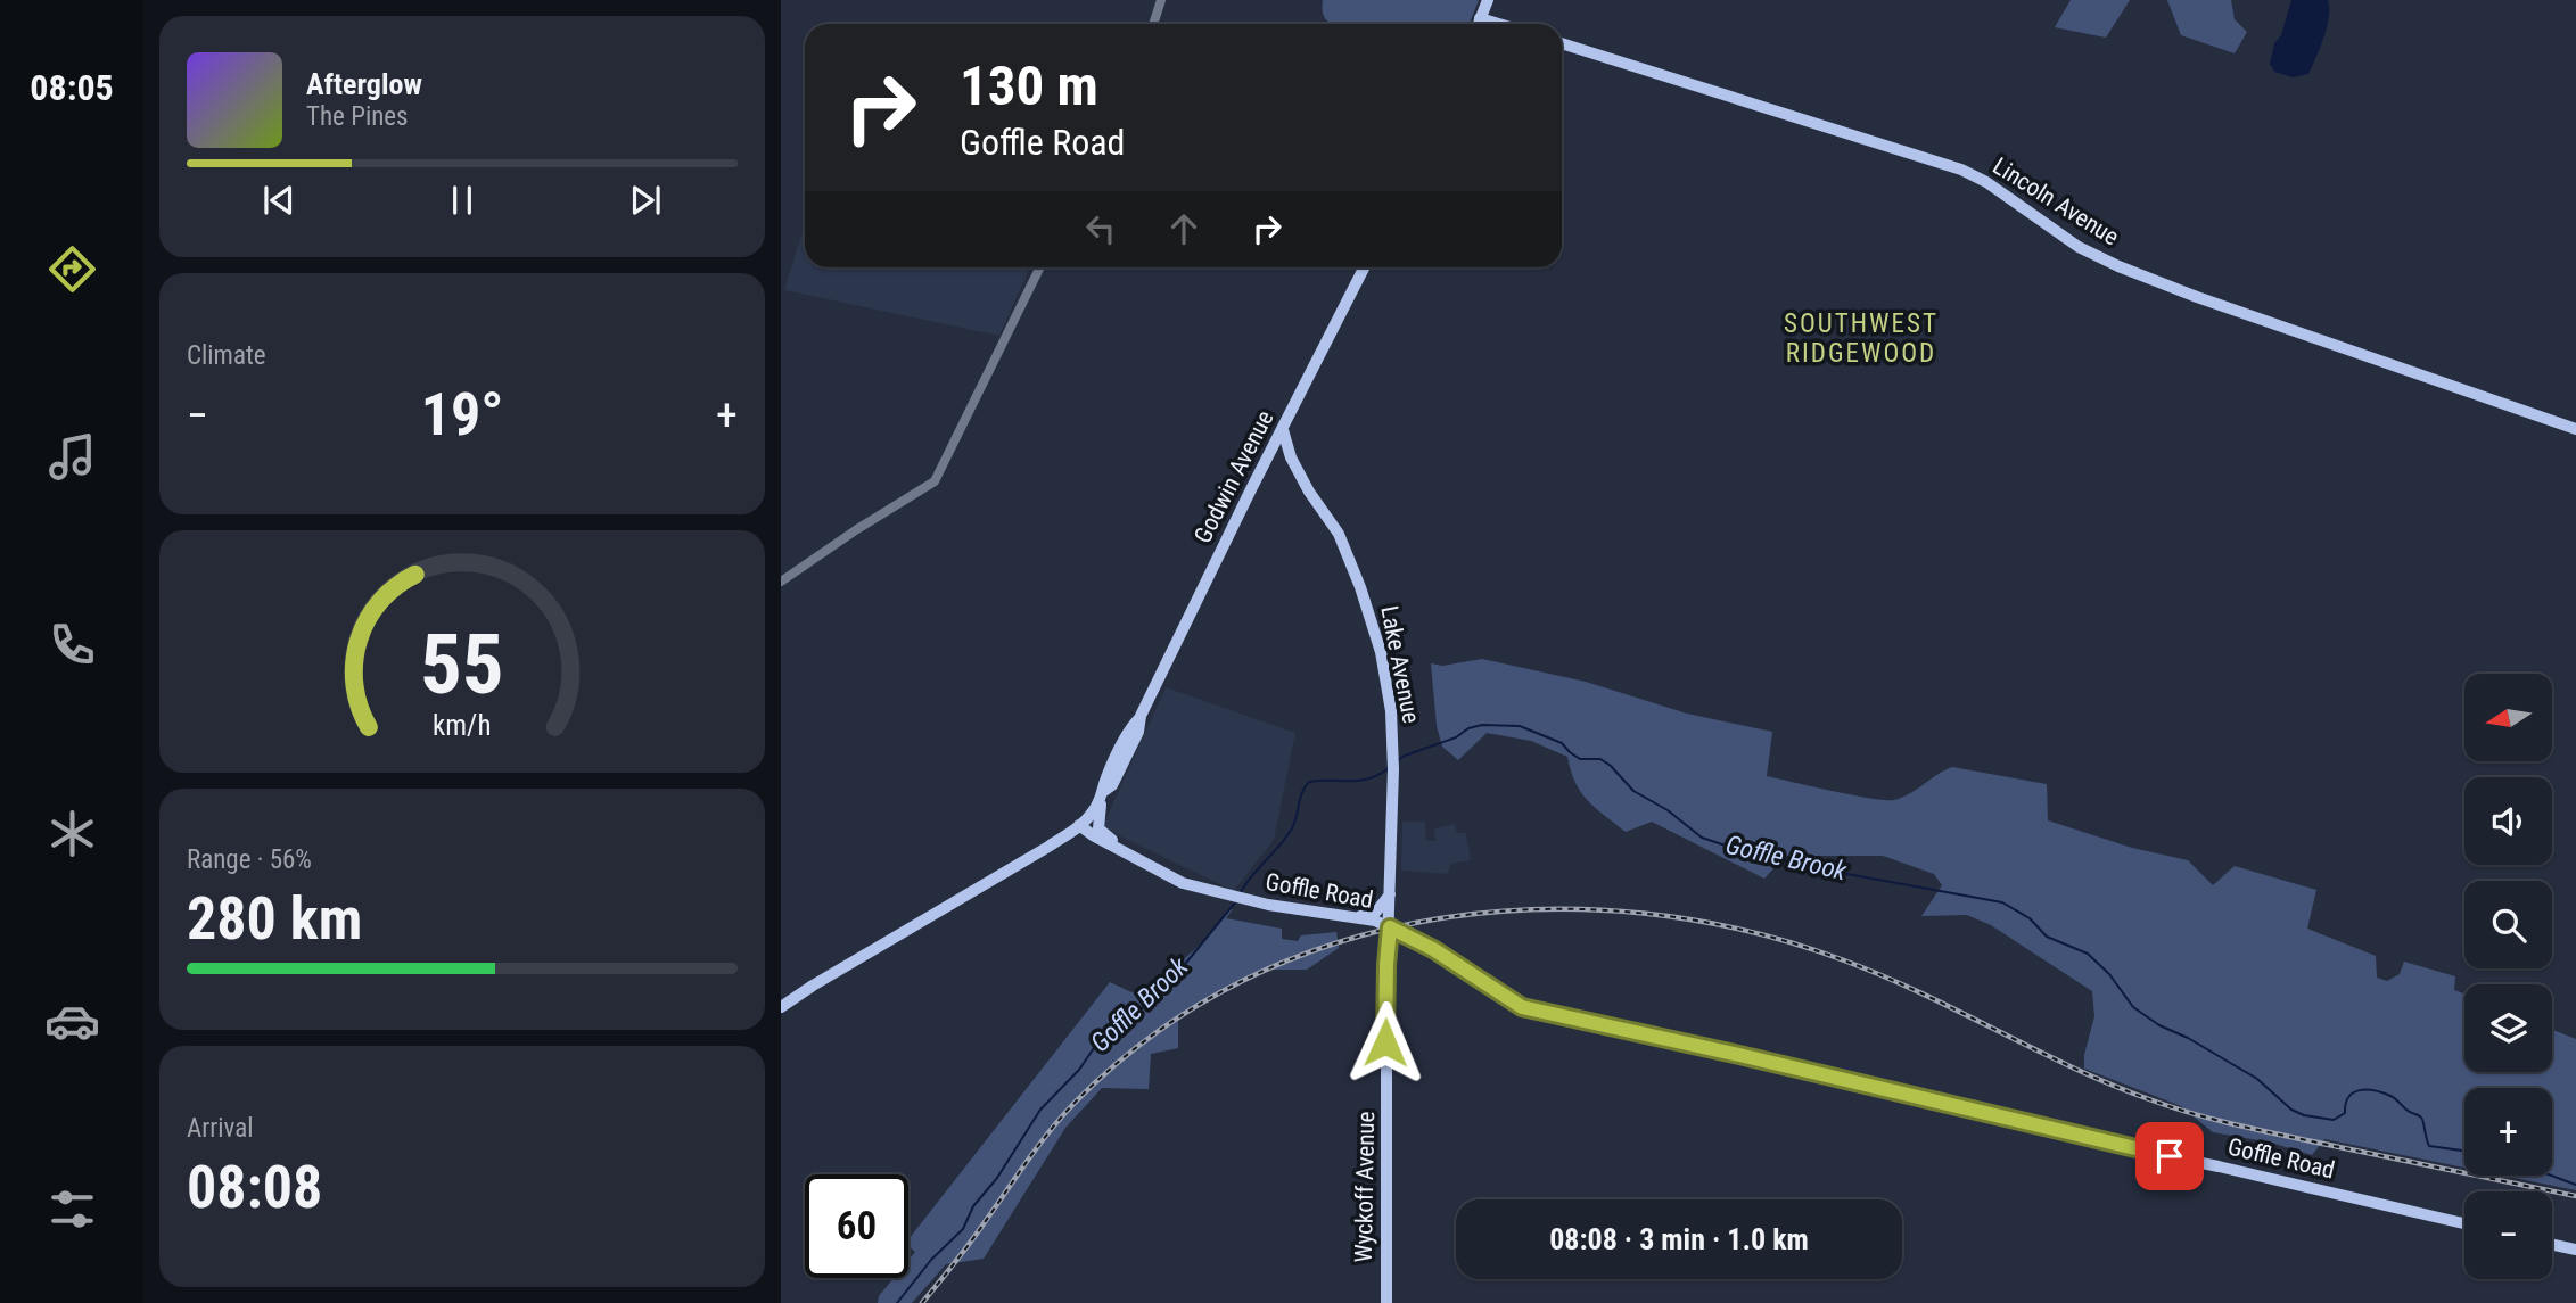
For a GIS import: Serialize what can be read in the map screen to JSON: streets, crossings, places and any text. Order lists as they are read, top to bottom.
{
  "streets": {
    "main road": [
      "Lincoln Avenue",
      "Godwin Avenue",
      "Lake Avenue",
      "Goffle Road",
      "Wyckoff Avenue"
    ]
  },
  "crossings": [
    ["Godwin Avenue", "Lake Avenue"],
    ["Godwin Avenue", "Goffle Road"],
    ["Lake Avenue", "Goffle Road"],
    ["Lake Avenue", "Wyckoff Avenue"],
    ["Goffle Road", "Wyckoff Avenue"]
  ],
  "districts": ["SOUTHWEST RIDGEWOOD"],
  "water": ["Goffle Brook"],
  "north": "left",
  "page": {
    "tabs": "08:05",
    "turn": ["130 m", "Goffle Road"],
    "song": ["Afterglow", "The Pines"],
    "tile": [
      "Climate",
      ["Range · 56%", "280 km"],
      ["Arrival", "08:08"]
    ],
    "heat": ["−", "19°", "+"],
    "map_buttons": ["+", "−"],
    "limit": "60",
    "trip": "08:08 · 3 min · 1.0 km",
    "gauge": ["55", "km/h"]
  }
}
